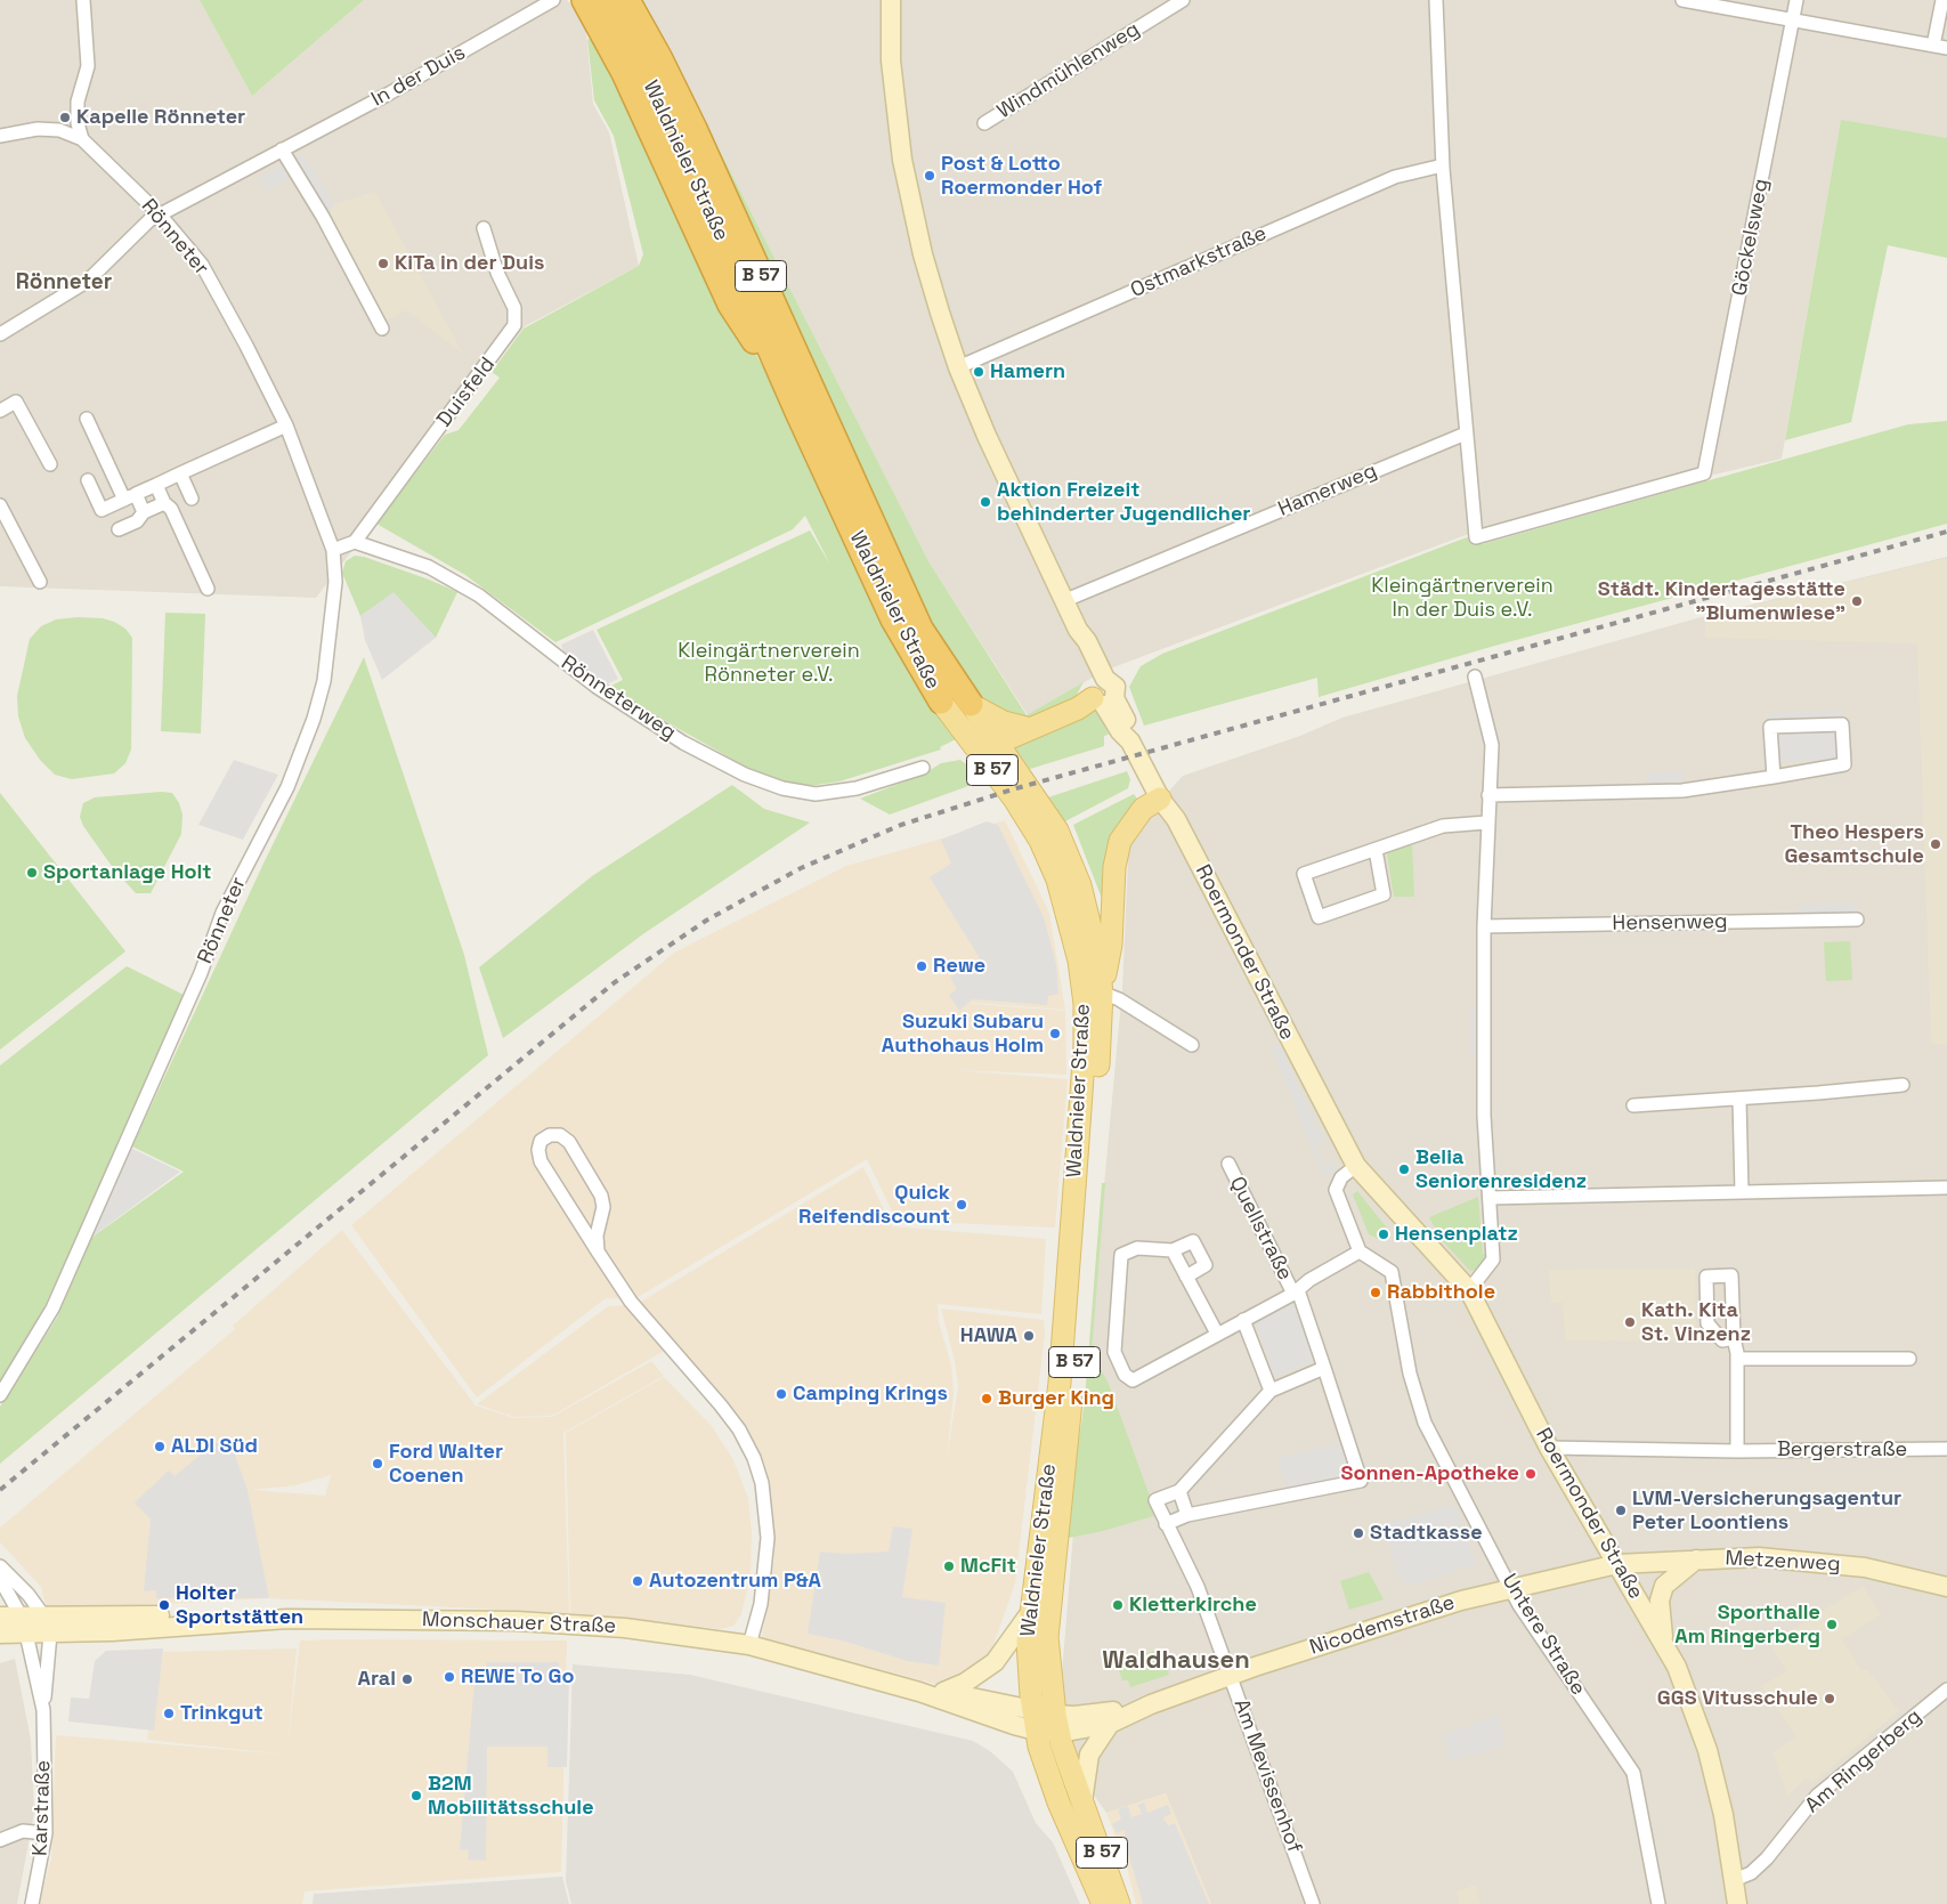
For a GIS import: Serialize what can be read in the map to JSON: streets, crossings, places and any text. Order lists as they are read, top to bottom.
{
  "streets": {
    "highway": ["Waldnieler Straße", "B 57"],
    "main road": [
      "Roermonder Straße",
      "Metzenweg",
      "Monschauer Straße",
      "Nicodemstraße"
    ],
    "street": [
      "Windmühlenweg",
      "In der Duis",
      "Rönneter",
      "Göckelsweg",
      "Ostmarkstraße",
      "Duisfeld",
      "Hamerweg",
      "Rönneterweg",
      "Hensenweg",
      "Quellstraße",
      "Bergerstraße",
      "Untere Straße",
      "Am Ringerberg",
      "Am Mevissenhof",
      "Karstraße"
    ]
  },
  "crossings": [
    ["In der Duis", "Rönneter"],
    ["Waldnieler Straße", "Monschauer Straße"],
    ["Waldnieler Straße", "Nicodemstraße"],
    ["Göckelsweg", "Hamerweg"],
    ["Ostmarkstraße", "Roermonder Straße"],
    ["Duisfeld", "Rönneterweg"],
    ["Hamerweg", "Roermonder Straße"],
    ["Roermonder Straße", "Bergerstraße"],
    ["Roermonder Straße", "Metzenweg"],
    ["Roermonder Straße", "Nicodemstraße"],
    ["Roermonder Straße", "Am Ringerberg"],
    ["Quellstraße", "Untere Straße"],
    ["Metzenweg", "Nicodemstraße"],
    ["Monschauer Straße", "Nicodemstraße"],
    ["Monschauer Straße", "Karstraße"],
    ["Nicodemstraße", "Untere Straße"],
    ["Nicodemstraße", "Am Mevissenhof"]
  ],
  "districts": ["Rönneter", "Waldhausen"],
  "parks": ["Kleingärtnerverein In der Duis e.V.", "Kleingärtnerverein Rönneter e.V."],
  "places": [
    "Kapelle Rönneter",
    "Post & Lotto Roermonder Hof",
    "KiTa in der Duis",
    "Hamern",
    "Aktion Freizeit behinderter Jugendlicher",
    "Städt. Kindertagesstätte \"Blumenwiese\"",
    "Theo Hespers Gesamtschule",
    "Sportanlage Holt",
    "Rewe",
    "Suzuki Subaru Authohaus Holm",
    "Belia Seniorenresidenz",
    "Quick Reifendiscount",
    "Hensenplatz",
    "Rabbithole",
    "Kath. Kita St. Vinzenz",
    "HAWA",
    "Camping Krings",
    "Burger King",
    "ALDI Süd",
    "Ford Walter Coenen",
    "Sonnen-Apotheke",
    "LVM-Versicherungsagentur Peter Loontiens",
    "Stadtkasse",
    "McFit",
    "Autozentrum P&A",
    "Holter Sportstätten",
    "Kletterkirche",
    "Sporthalle Am Ringerberg",
    "REWE To Go",
    "Aral",
    "GGS Vitusschule",
    "Trinkgut",
    "B2M Mobilitätsschule"
  ]
}
